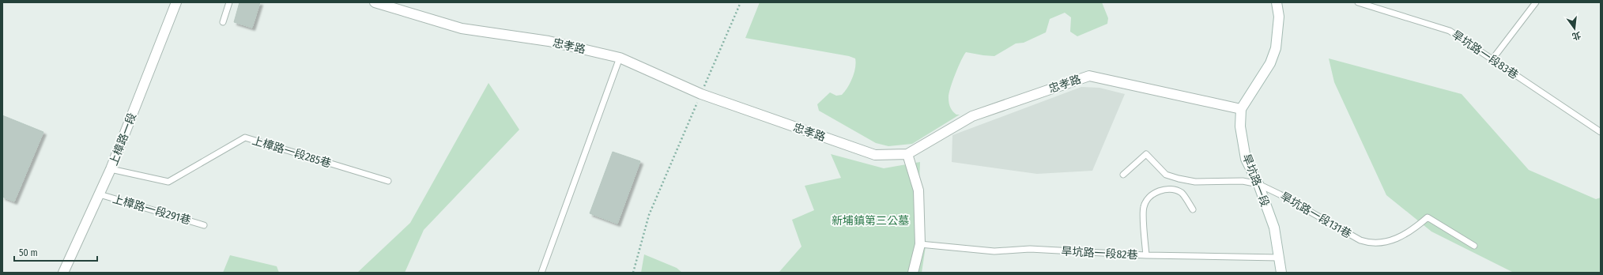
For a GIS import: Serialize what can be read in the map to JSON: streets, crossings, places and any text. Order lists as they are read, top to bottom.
{
  "streets": {
    "street": ["忠孝路", "上樟路一段", "旱坑路一段"],
    "lane": [
      "旱坑路一段83巷",
      "上樟路一段285巷",
      "上樟路一段291巷",
      "旱坑路一段131巷",
      "旱坑路一段82巷"
    ]
  },
  "crossings": [
    ["忠孝路", "旱坑路一段"],
    ["上樟路一段", "上樟路一段285巷"],
    ["上樟路一段", "上樟路一段291巷"],
    ["旱坑路一段", "旱坑路一段131巷"],
    ["旱坑路一段", "旱坑路一段82巷"]
  ],
  "parks": ["新埔鎮第三公墓"],
  "scale_bar": "50 m",
  "north": "bottom"
}
